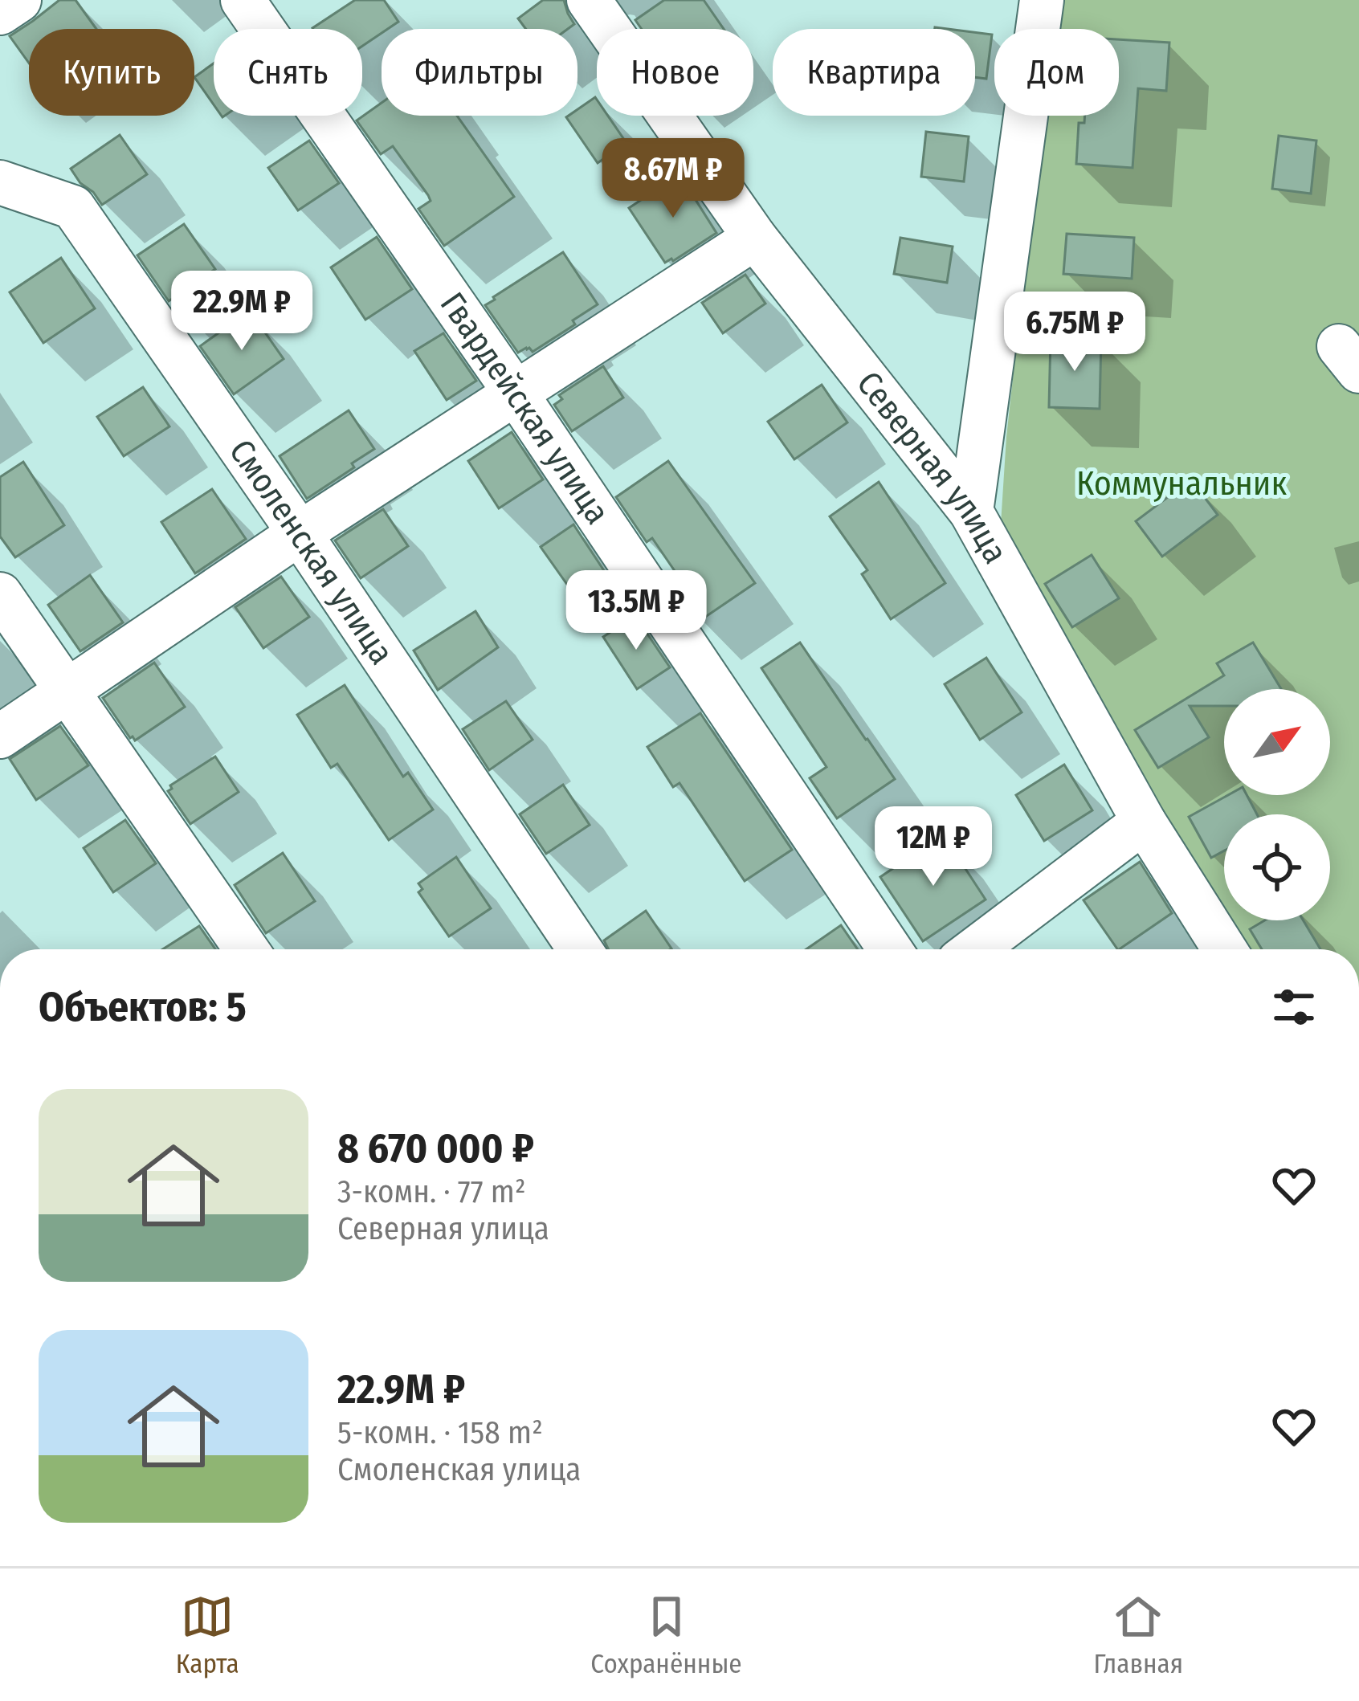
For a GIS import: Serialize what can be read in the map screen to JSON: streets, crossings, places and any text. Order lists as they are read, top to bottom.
{
  "streets": {
    "street": ["Гвардейская улица", "Северная улица", "Смоленская улица"]
  },
  "parks": ["Коммунальник"],
  "north": "top right",
  "page": {
    "chip": [
      "Купить",
      "Снять",
      "Фильтры",
      "Новое",
      "Квартира",
      "Дом"
    ],
    "price": [
      "8.67M ₽",
      "22.9M ₽",
      "6.75M ₽",
      "13.5M ₽",
      "12M ₽"
    ],
    "heading": "Объектов: 5",
    "list": [
      {
        "name": "8 670 000 ₽",
        "note": "3-комн. · 77 m² · Северная улица"
      },
      {
        "name": "22.9M ₽",
        "note": "5-комн. · 158 m² · Смоленская улица"
      }
    ],
    "tabs": ["Карта", "Сохранённые", "Главная"]
  }
}
